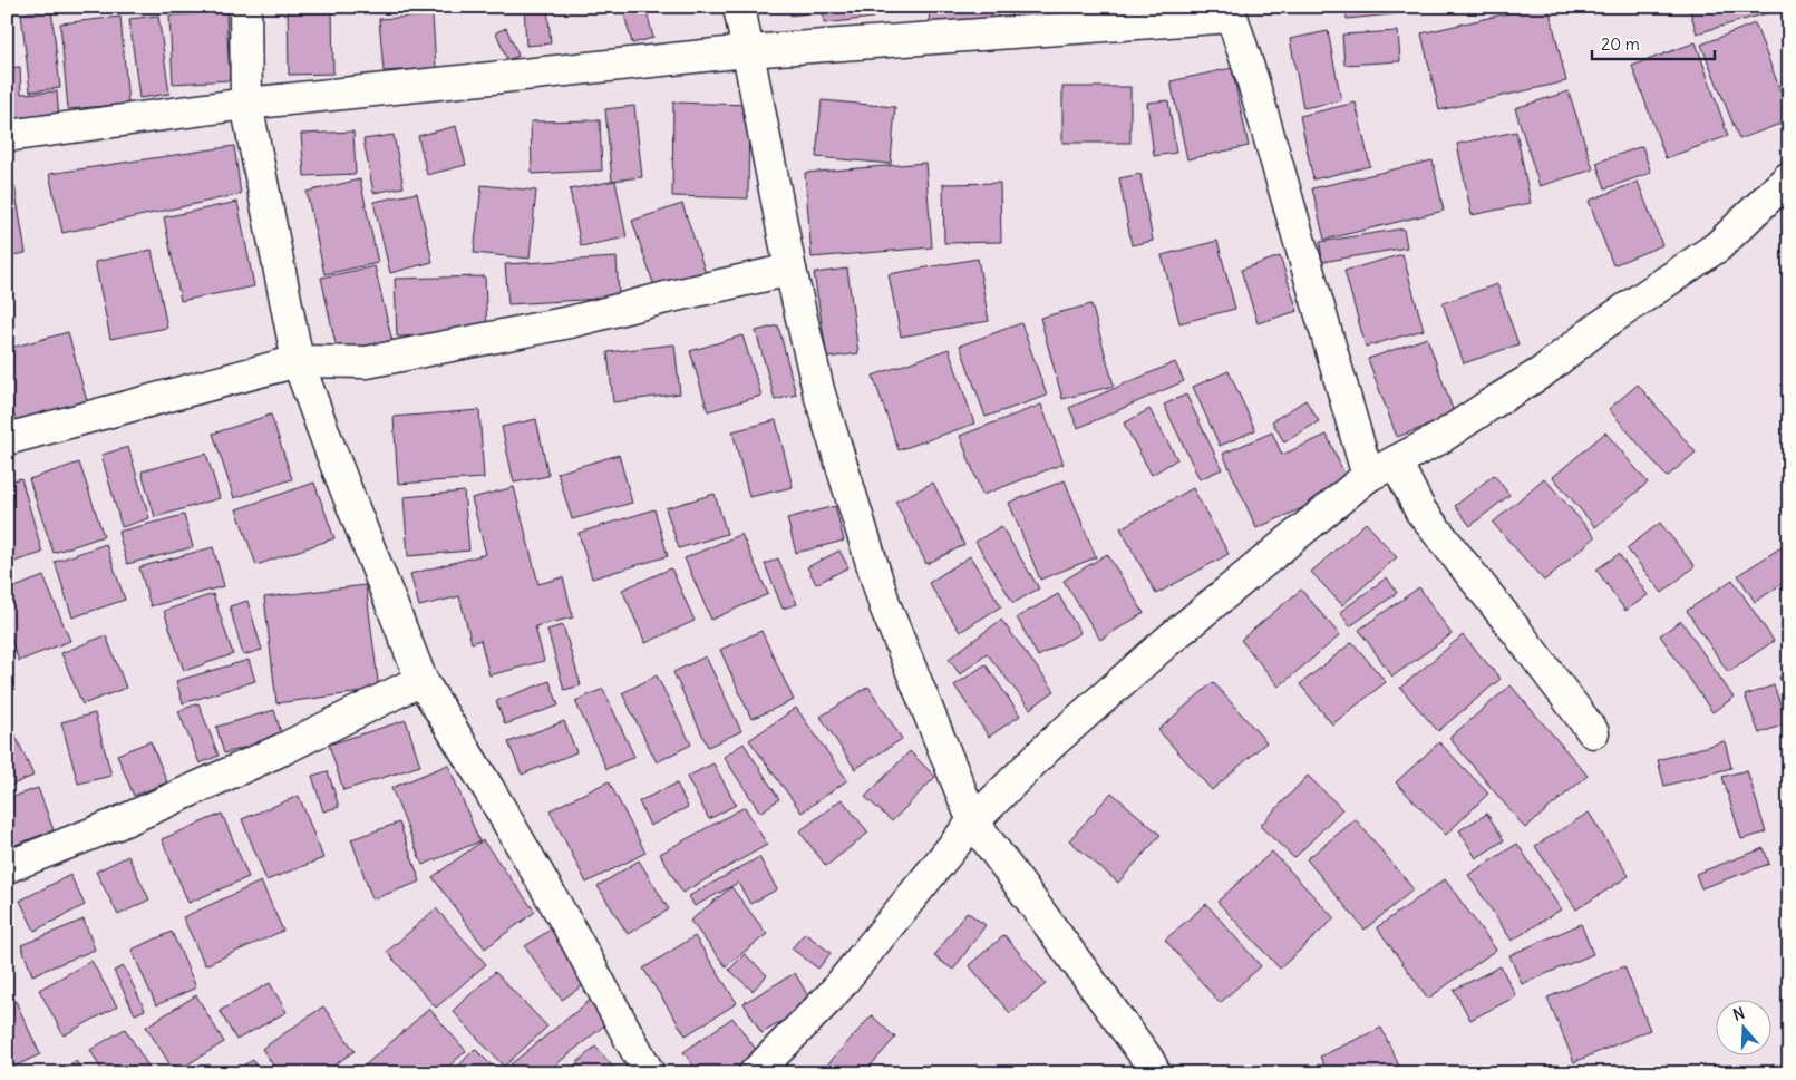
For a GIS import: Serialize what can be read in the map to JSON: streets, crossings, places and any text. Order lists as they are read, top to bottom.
{
  "scale_bar": "20 m",
  "north": "top"
}
